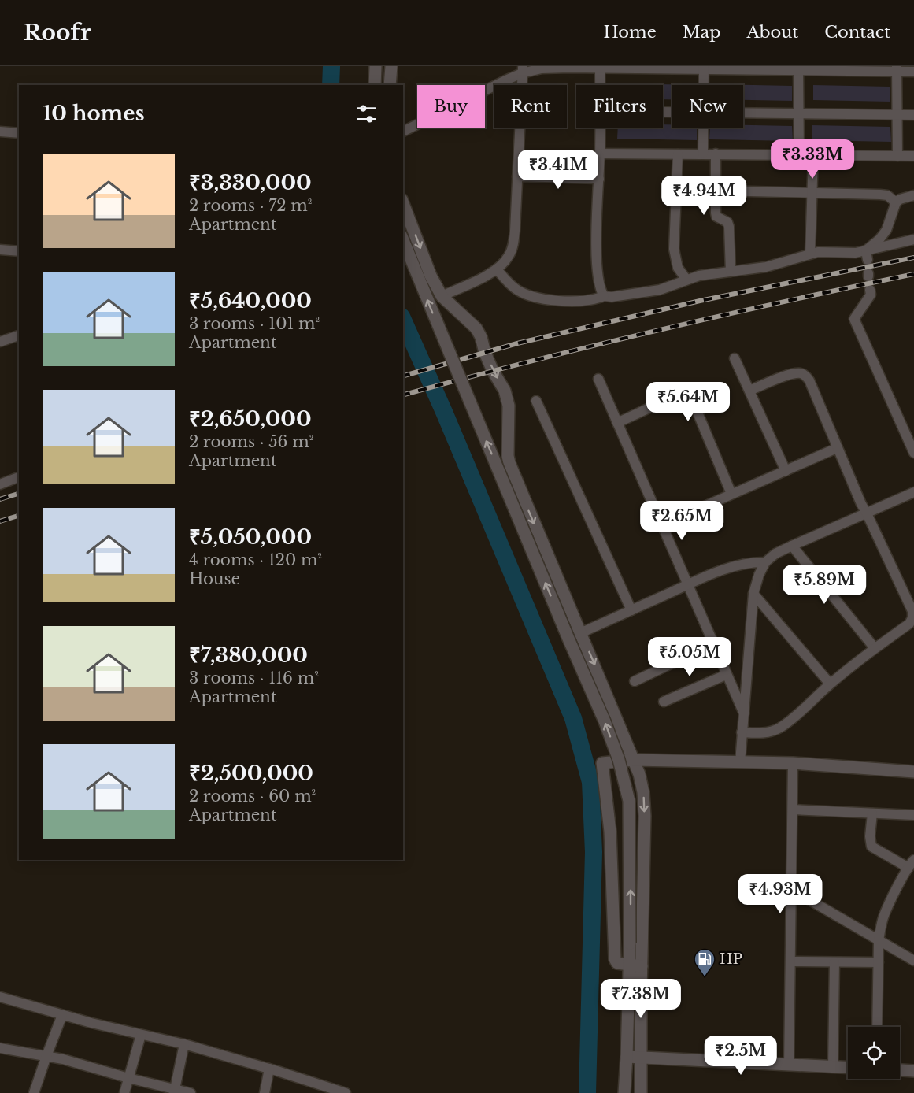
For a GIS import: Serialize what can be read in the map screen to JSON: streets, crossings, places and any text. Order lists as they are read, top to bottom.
{
  "places": {
    "fuel station": ["HP"]
  },
  "page": {
    "header": "Roofr",
    "nav": [
      "Home",
      "Map",
      "About",
      "Contact"
    ],
    "chip": [
      "Buy",
      "Rent",
      "Filters",
      "New"
    ],
    "heading": "10 homes",
    "price": [
      "₹3.33M",
      "₹3.41M",
      "₹4.94M",
      "₹5.64M",
      "₹2.65M",
      "₹5.89M",
      "₹5.05M",
      "₹4.93M",
      "₹7.38M",
      "₹2.5M"
    ],
    "list": [
      {
        "name": "₹3,330,000",
        "note": "2 rooms · 72 m² · Apartment"
      },
      {
        "name": "₹5,640,000",
        "note": "3 rooms · 101 m² · Apartment"
      },
      {
        "name": "₹2,650,000",
        "note": "2 rooms · 56 m² · Apartment"
      },
      {
        "name": "₹5,050,000",
        "note": "4 rooms · 120 m² · House"
      },
      {
        "name": "₹7,380,000",
        "note": "3 rooms · 116 m² · Apartment"
      },
      {
        "name": "₹2,500,000",
        "note": "2 rooms · 60 m² · Apartment"
      }
    ]
  }
}
